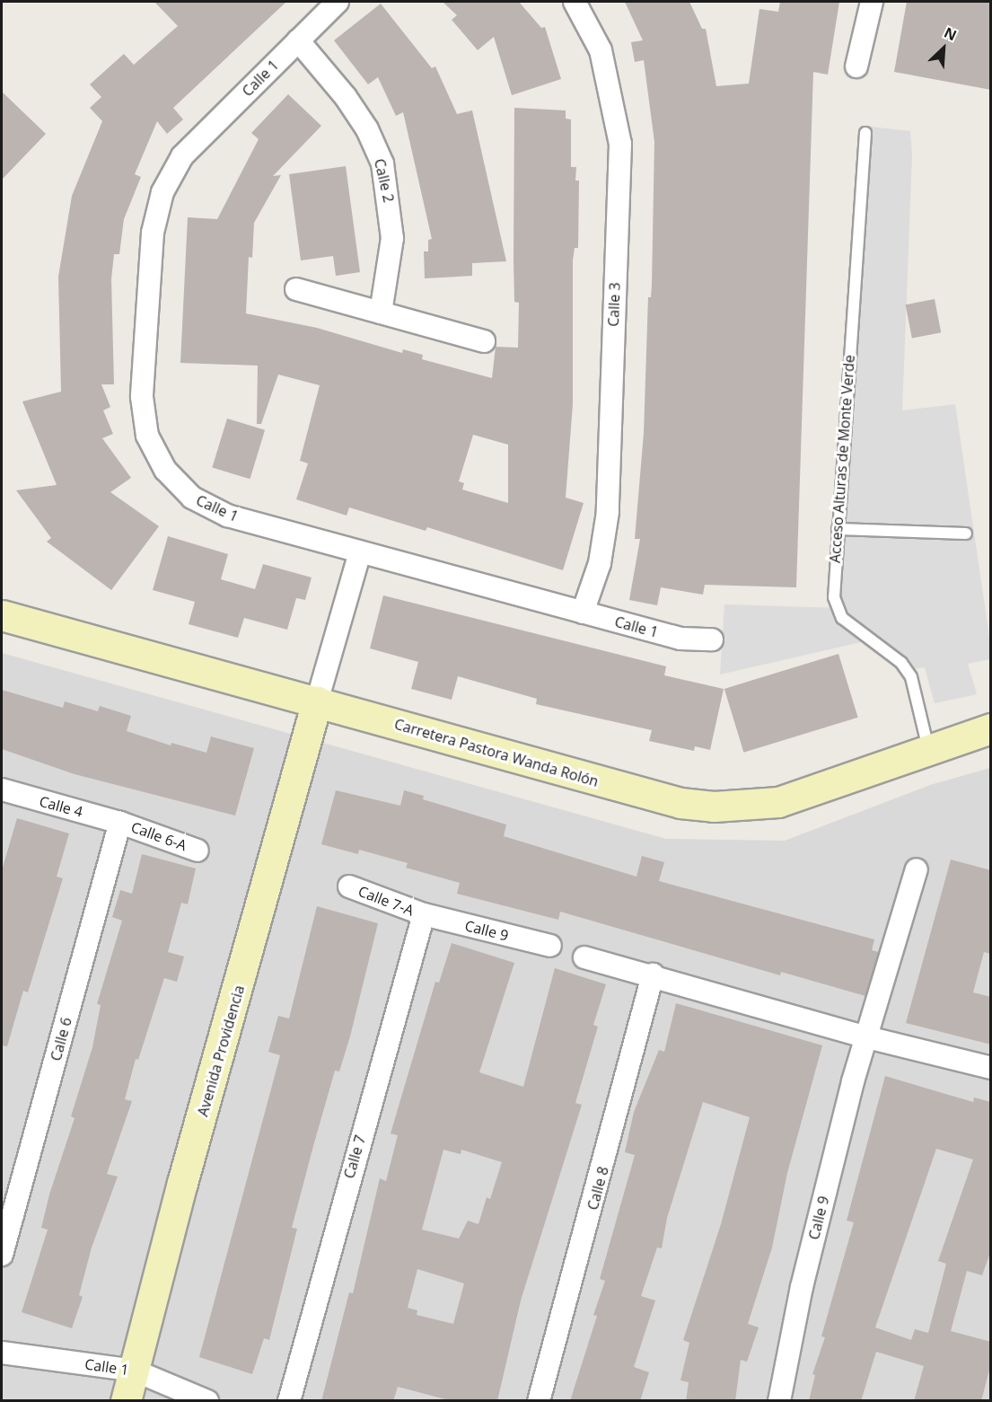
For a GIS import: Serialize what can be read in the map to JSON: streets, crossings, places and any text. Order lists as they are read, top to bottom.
{
  "streets": {
    "street": [
      "Calle 1",
      "Calle 2",
      "Calle 3",
      "Carretera Pastora Wanda Rolón",
      "Calle 4",
      "Calle 6-A",
      "Calle 7-A",
      "Calle 9",
      "Calle 6",
      "Avenida Providencia",
      "Calle 7",
      "Calle 8"
    ],
    "lane": ["Acceso Alturas de Monte Verde"]
  },
  "crossings": [
    ["Calle 1", "Calle 2"],
    ["Calle 1", "Calle 3"],
    ["Calle 1", "Avenida Providencia"],
    ["Acceso Alturas de Monte Verde", "Carretera Pastora Wanda Rolón"],
    ["Carretera Pastora Wanda Rolón", "Avenida Providencia"],
    ["Calle 4", "Calle 6-A"],
    ["Calle 4", "Calle 6"],
    ["Calle 6-A", "Calle 6"],
    ["Calle 7-A", "Calle 9"],
    ["Calle 7-A", "Calle 7"],
    ["Calle 9", "Calle 7"]
  ],
  "north": "top right"
}
